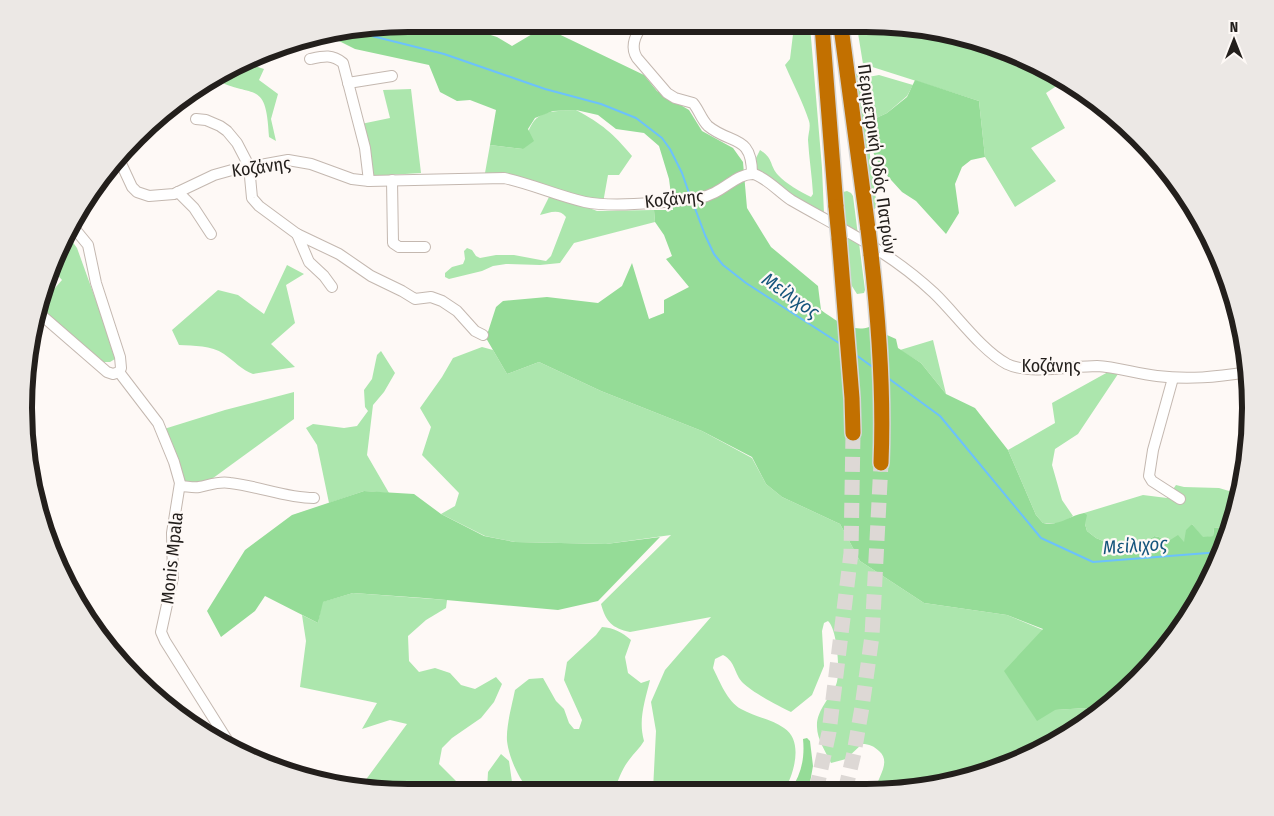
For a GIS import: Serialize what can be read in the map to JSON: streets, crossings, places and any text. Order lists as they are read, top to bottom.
{
  "streets": {
    "highway": ["Περιμετρική Οδός Πατρών"],
    "street": ["Κοζάνης", "Monis Mpala"]
  },
  "water": ["Μείλιχος"],
  "north": "top"
}
